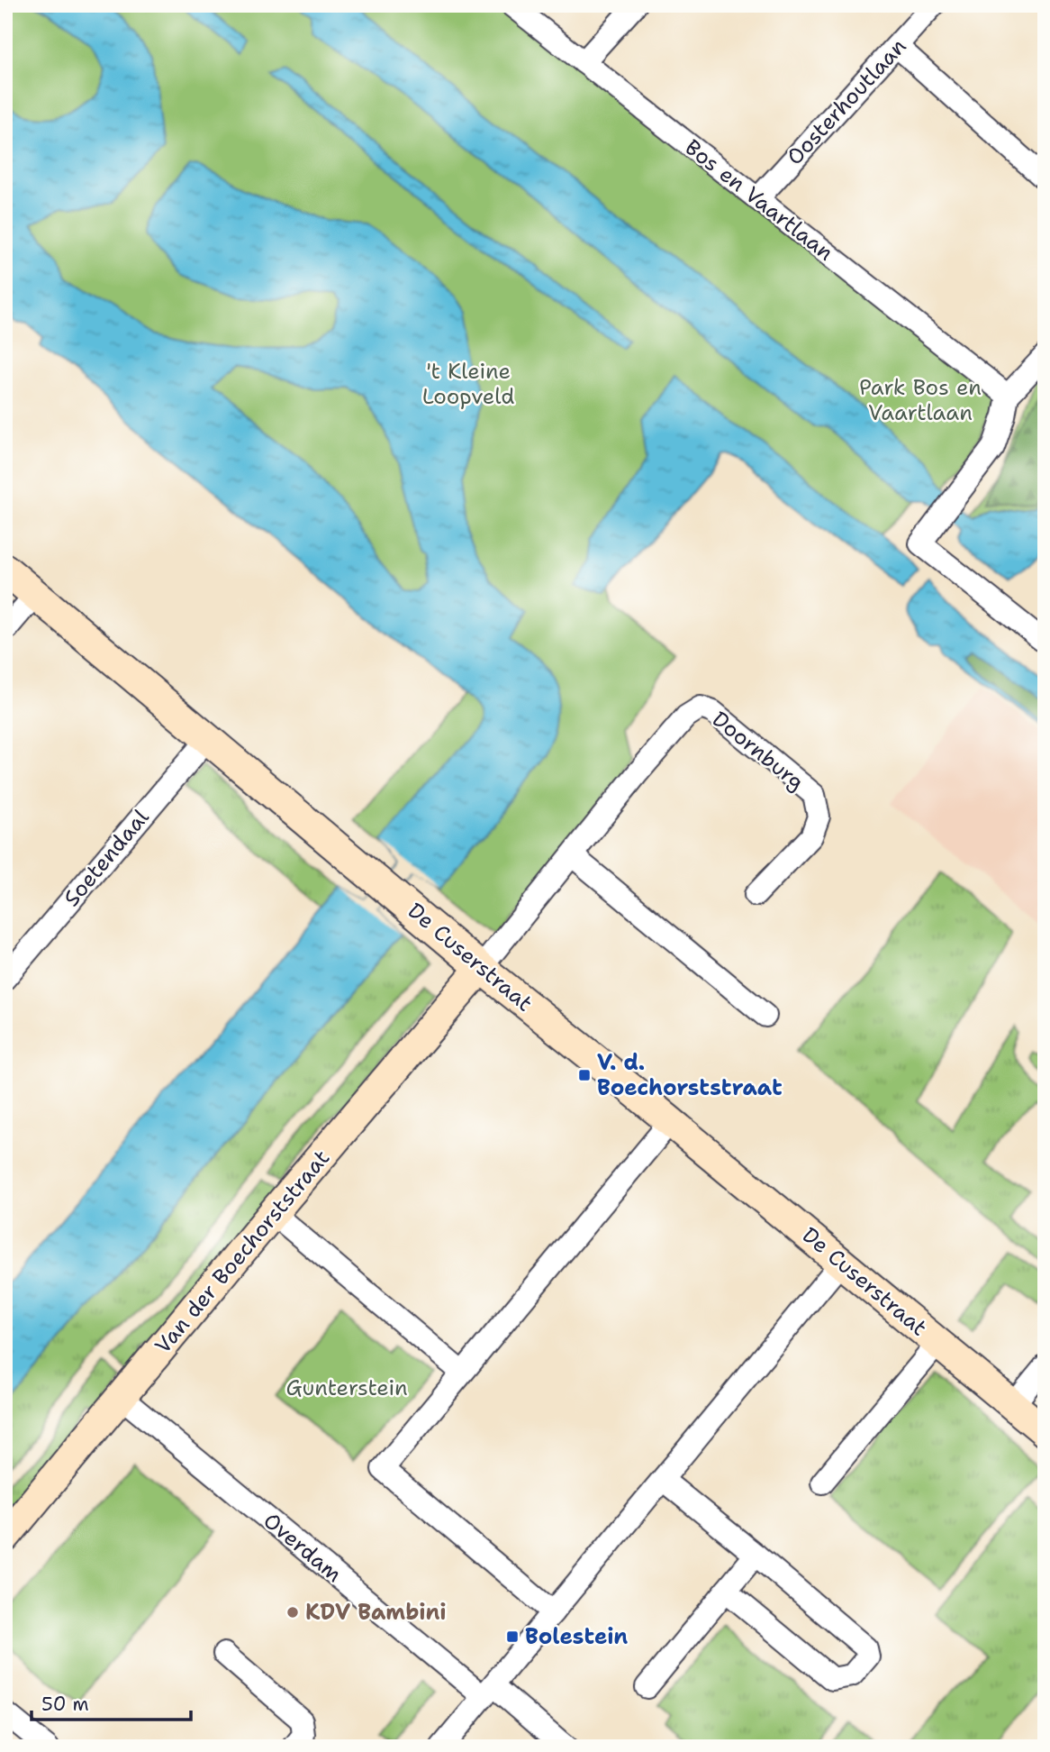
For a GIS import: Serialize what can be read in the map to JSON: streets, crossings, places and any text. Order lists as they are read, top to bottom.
{
  "streets": {
    "street": [
      "Oosterhoutlaan",
      "Bos en Vaartlaan",
      "Doornburg",
      "Soetendaal",
      "De Cuserstraat",
      "Van der Boechorststraat",
      "Overdam"
    ]
  },
  "crossings": [
    ["Oosterhoutlaan", "Bos en Vaartlaan"],
    ["Doornburg", "De Cuserstraat"],
    ["Doornburg", "Van der Boechorststraat"],
    ["Soetendaal", "De Cuserstraat"],
    ["De Cuserstraat", "Van der Boechorststraat"],
    ["Van der Boechorststraat", "Overdam"]
  ],
  "parks": ["'t Kleine Loopveld", "Park Bos en Vaartlaan", "Gunterstein"],
  "places": {
    "transit": ["V. d. Boechorststraat", "Bolestein"],
    "other": ["KDV Bambini"]
  },
  "scale_bar": "50 m"
}
